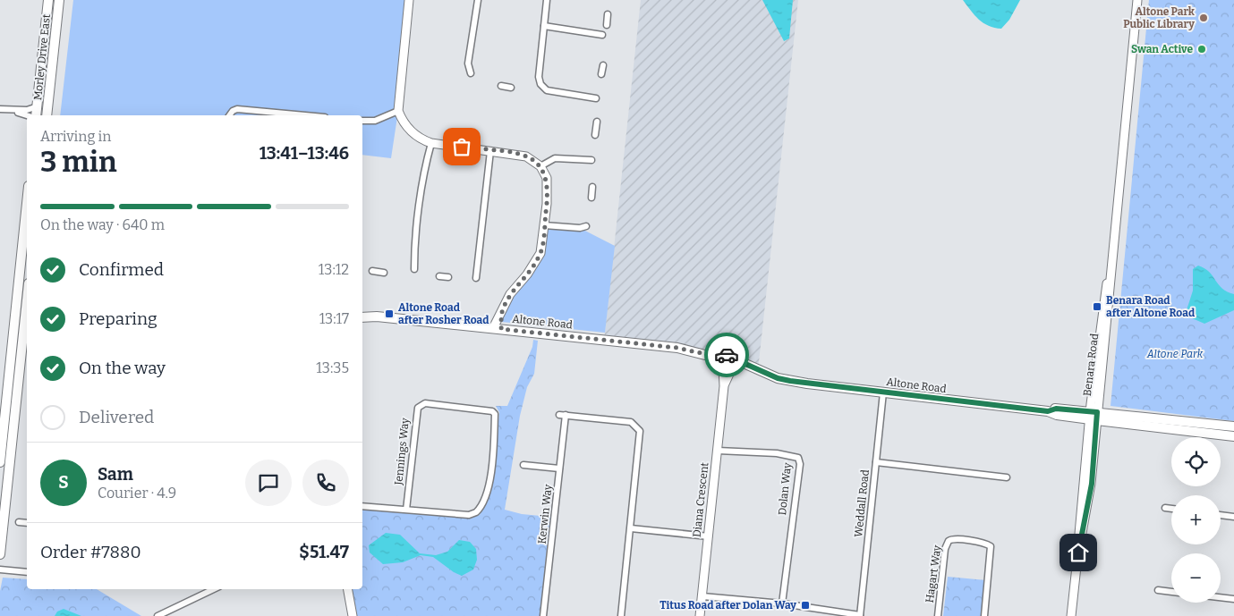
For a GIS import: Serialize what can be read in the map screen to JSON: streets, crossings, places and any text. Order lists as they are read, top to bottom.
{
  "streets": {
    "main road": ["Morley Drive East", "Altone Road"],
    "street": [
      "Benara Road",
      "Jennings Way",
      "Dolan Way",
      "Diana Crescent",
      "Weddall Road",
      "Kerwin Way",
      "Hagart Way"
    ]
  },
  "crossings": [
    ["Altone Road", "Benara Road"],
    ["Altone Road", "Diana Crescent"],
    ["Altone Road", "Weddall Road"],
    ["Dolan Way", "Diana Crescent"]
  ],
  "parks": ["Altone Park"],
  "places": {
    "other": ["Altone Park Public Library", "Swan Active"],
    "transit": ["Benara Road after Altone Road", "Altone Road after Rosher Road", "Titus Road after Dolan Way"]
  },
  "page": {
    "heading": ["3 min", "Arriving in", "13:41–13:46"],
    "panel": [
      "Sam",
      "Courier · 4.9",
      "Order #7880",
      "$51.47"
    ],
    "bar": "On the way · 640 m",
    "list": [
      ["Confirmed", "13:12"],
      ["Preparing", "13:17"],
      ["On the way", "13:35"],
      "Delivered"
    ],
    "map_buttons": ["+", "−"],
    "round": "S"
  }
}
